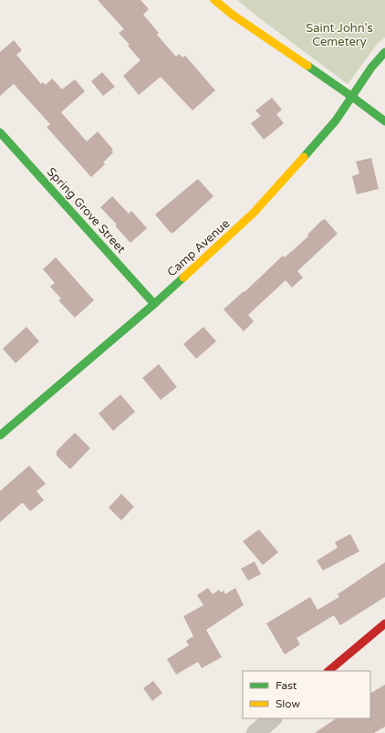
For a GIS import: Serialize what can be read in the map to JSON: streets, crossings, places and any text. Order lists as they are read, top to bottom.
{
  "streets": {
    "street": ["Spring Grove Street", "Camp Avenue"]
  },
  "crossings": [
    ["Spring Grove Street", "Camp Avenue"]
  ],
  "parks": ["Saint John's Cemetery"],
  "legend": ["Fast", "Slow"]
}
